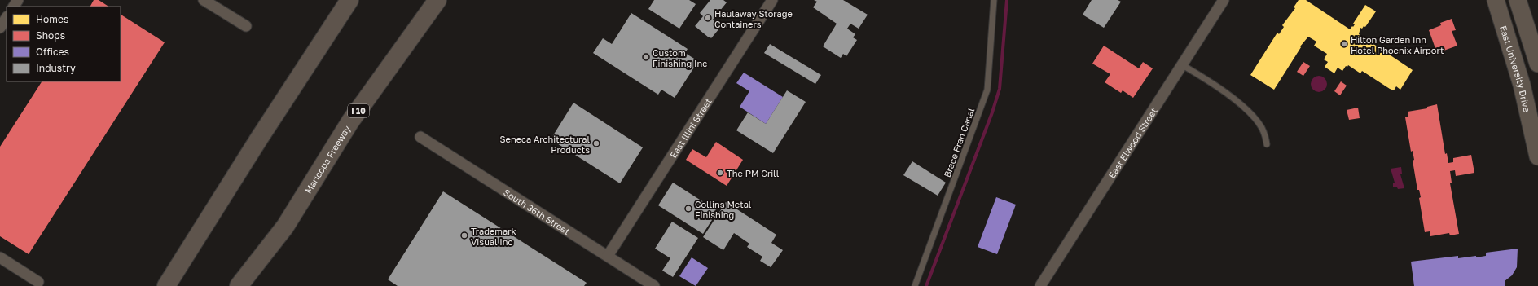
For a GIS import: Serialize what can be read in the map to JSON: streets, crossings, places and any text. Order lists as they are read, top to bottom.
{
  "streets": {
    "highway": ["I 10", "Maricopa Freeway"],
    "main road": ["East University Drive"],
    "street": ["East Illini Street", "East Elwood Street", "South 36th Street"],
    "lane": ["Brace Fran Canal"]
  },
  "crossings": [
    ["East Illini Street", "South 36th Street"]
  ],
  "places": [
    "Haulaway Storage Containers",
    "Hilton Garden Inn Hotel Phoenix Airport",
    "Custom Finishing Inc",
    "Seneca Architectural Products",
    "The PM Grill",
    "Collins Metal Finishing",
    "Trademark Visual Inc"
  ],
  "legend": [
    "Homes",
    "Shops",
    "Offices",
    "Industry"
  ]
}
